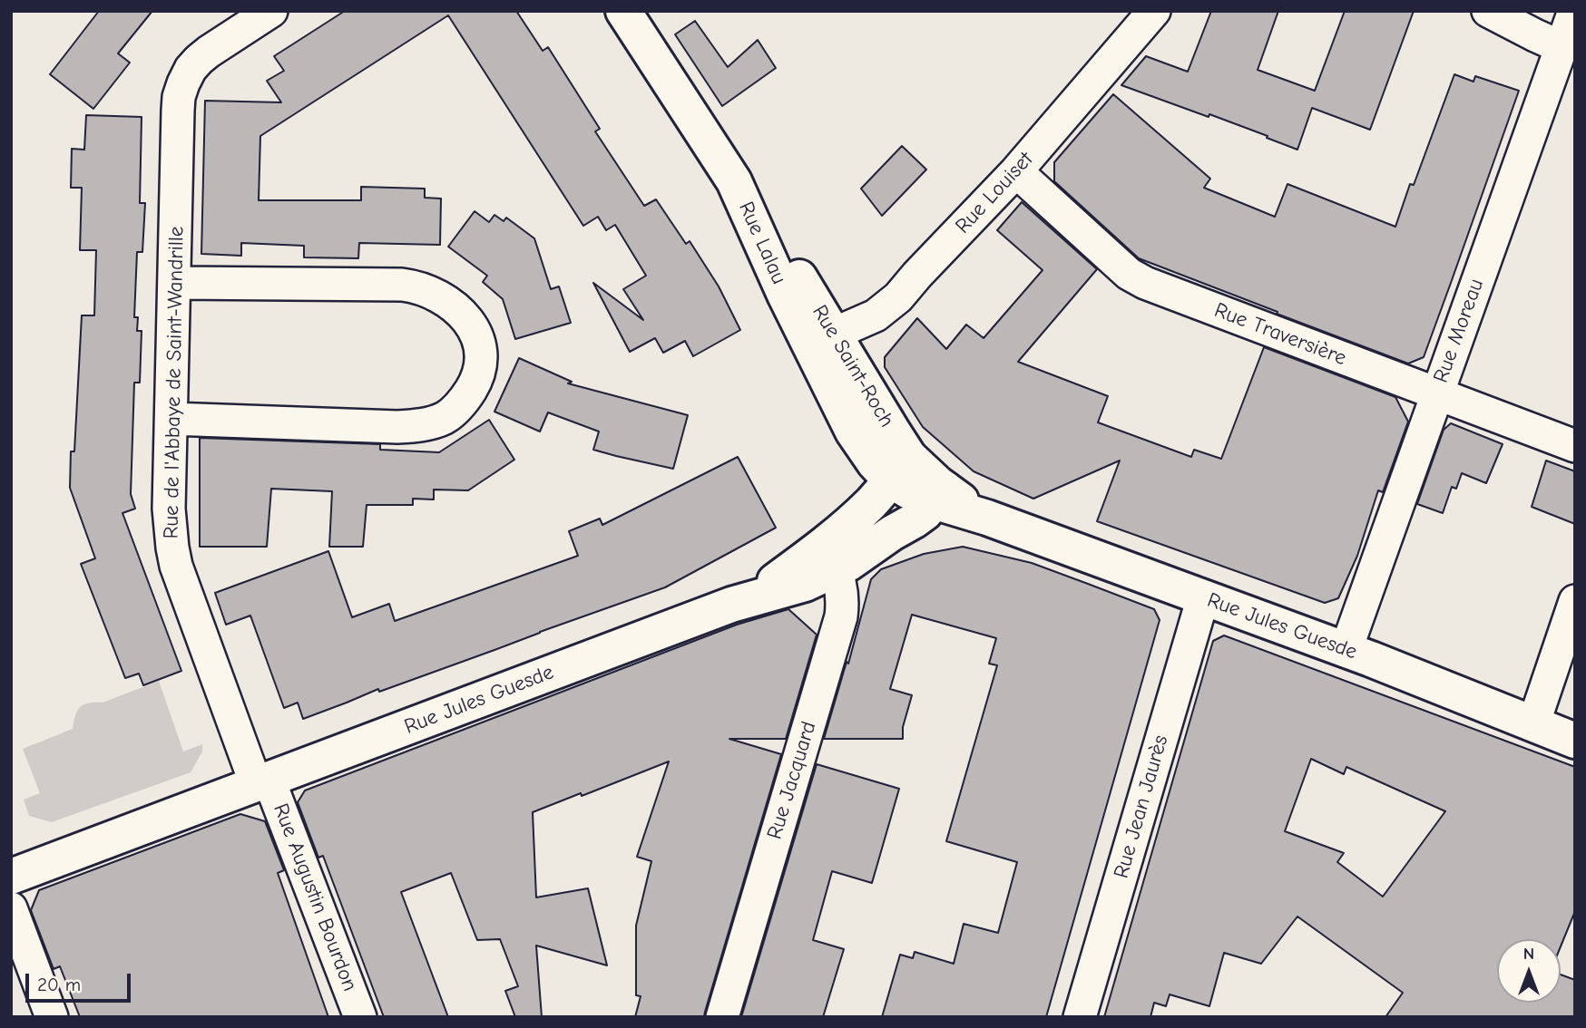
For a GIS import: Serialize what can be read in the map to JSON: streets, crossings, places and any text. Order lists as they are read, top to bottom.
{
  "streets": {
    "main road": ["Rue Lalau", "Rue Saint-Roch", "Rue Jules Guesde"],
    "street": [
      "Rue Louiset",
      "Rue Moreau",
      "Rue Traversière",
      "Rue de l'Abbaye de Saint-Wandrille",
      "Rue Jacquard",
      "Rue Jean Jaurès",
      "Rue Augustin Bourdon"
    ]
  },
  "crossings": [
    ["Rue Louiset", "Rue Traversière"],
    ["Rue Louiset", "Rue Saint-Roch"],
    ["Rue Lalau", "Rue Saint-Roch"],
    ["Rue Moreau", "Rue Traversière"],
    ["Rue Moreau", "Rue Jules Guesde"],
    ["Rue Saint-Roch", "Rue Jules Guesde"],
    ["Rue de l'Abbaye de Saint-Wandrille", "Rue Jules Guesde"],
    ["Rue de l'Abbaye de Saint-Wandrille", "Rue Augustin Bourdon"],
    ["Rue Jules Guesde", "Rue Jacquard"],
    ["Rue Jules Guesde", "Rue Jean Jaurès"],
    ["Rue Jules Guesde", "Rue Augustin Bourdon"]
  ],
  "scale_bar": "20 m",
  "north": "top"
}
